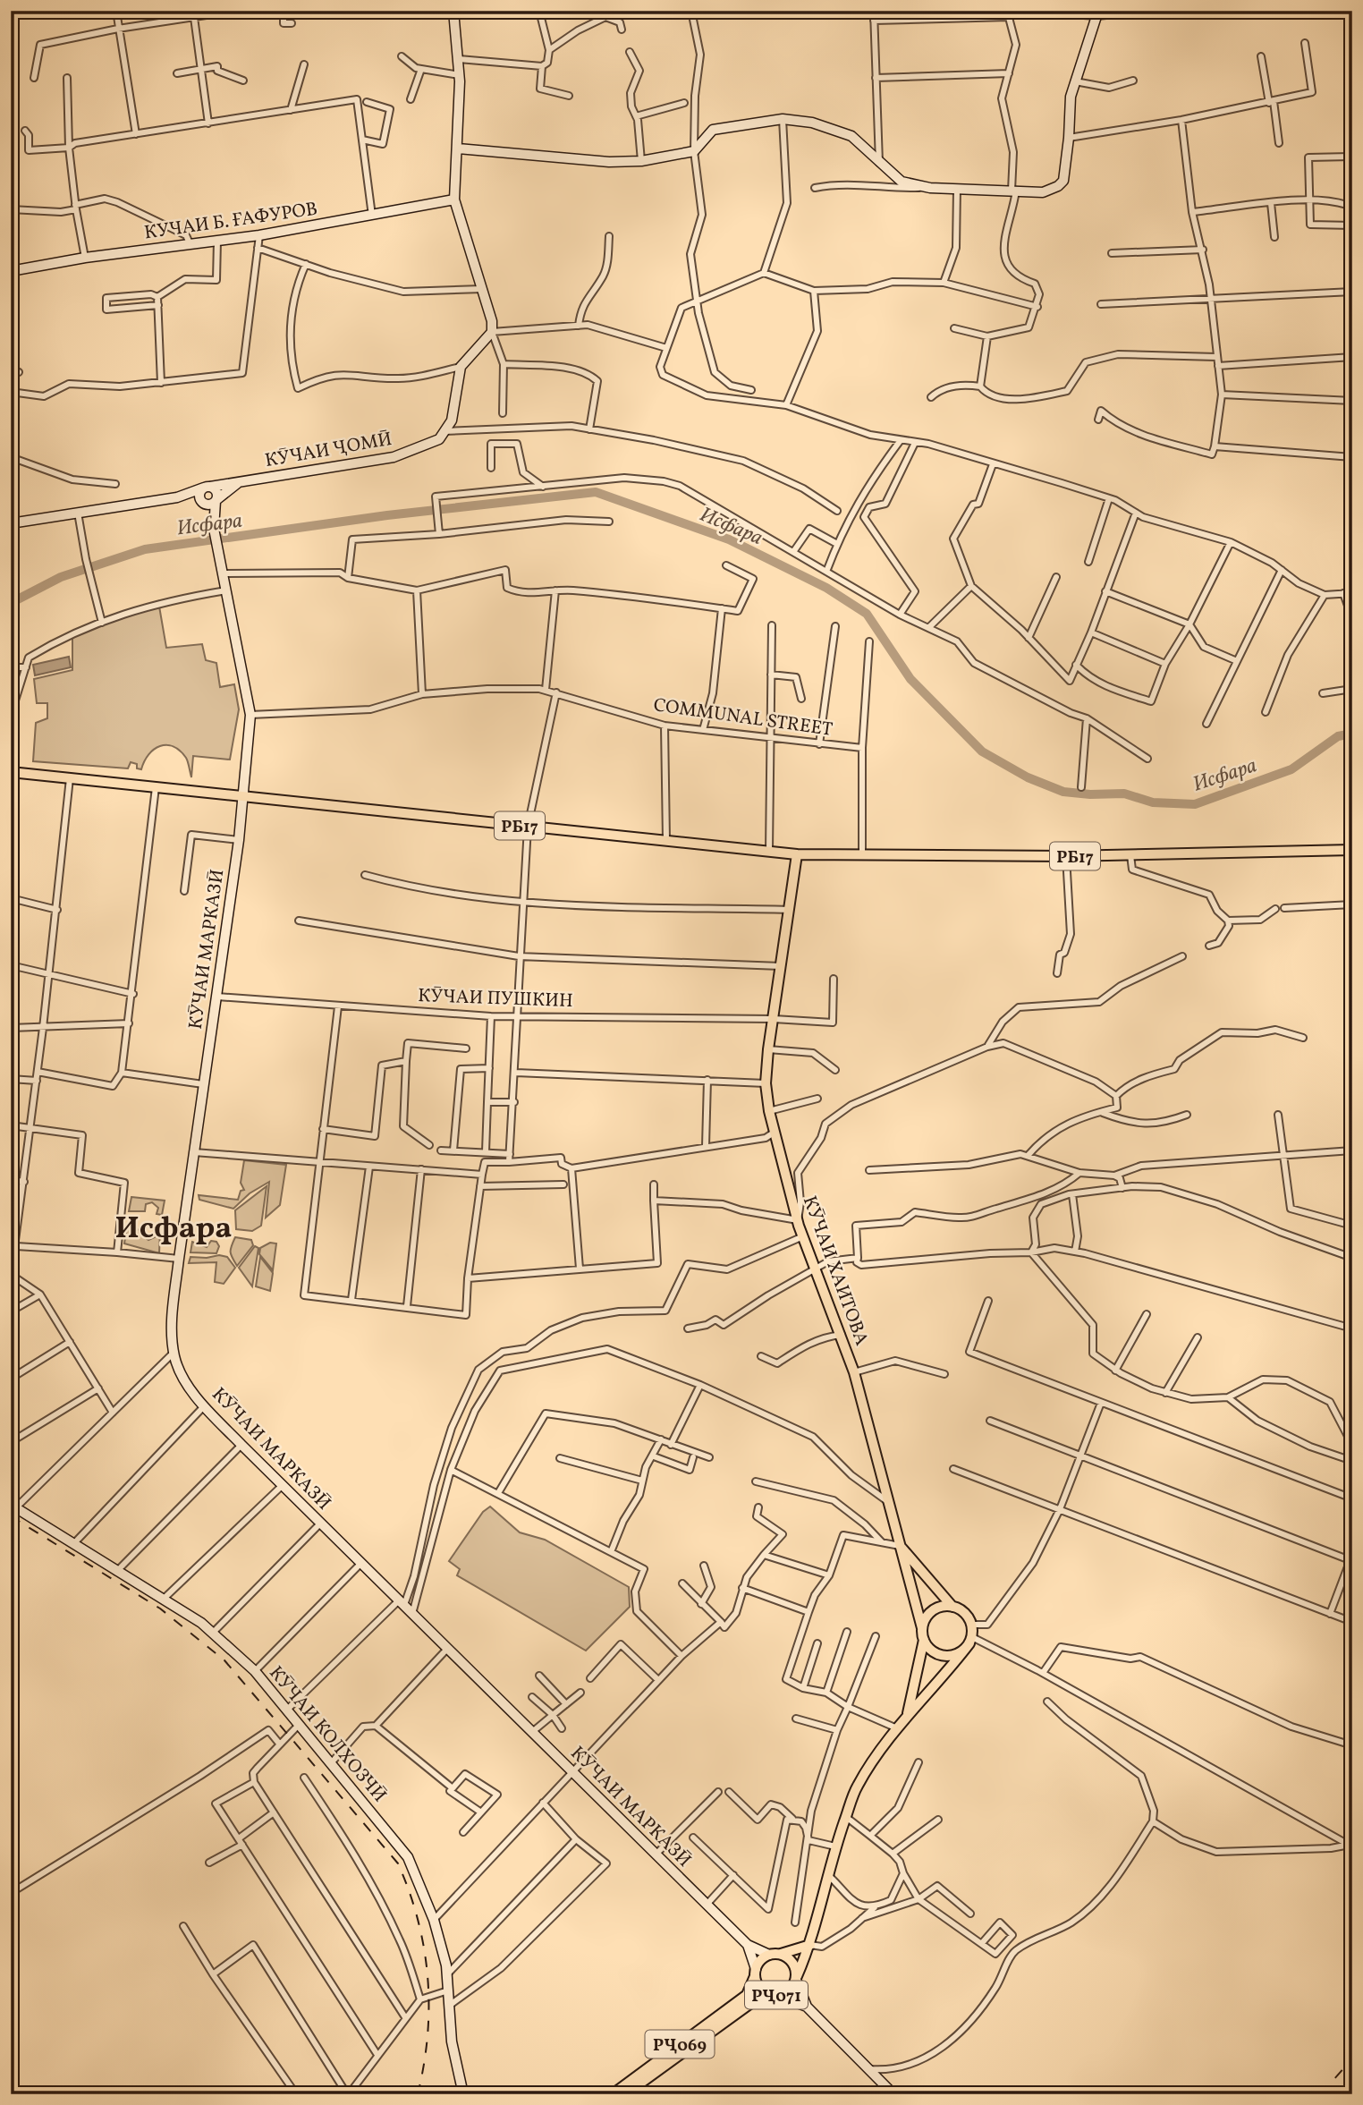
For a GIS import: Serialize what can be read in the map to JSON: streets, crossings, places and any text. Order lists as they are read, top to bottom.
{
  "streets": {
    "main road": [
      "КУЧАИ Б. ҒАФУРОВ",
      "КӮЧАИ ҶОМӢ",
      "РБ17",
      "КӮЧАИ МАРКАЗӢ",
      "КӮЧАИ ХАИТОВА",
      "КӮЧАИ КОЛХОЗЧӢ",
      "РҶ071",
      "РҶ069"
    ],
    "street": ["COMMUNAL STREET", "КӮЧАИ ПУШКИН"]
  },
  "crossings": [
    ["COMMUNAL STREET", "КӮЧАИ МАРКАЗӢ"],
    ["РБ17", "КӮЧАИ МАРКАЗӢ"],
    ["РБ17", "КӮЧАИ ХАИТОВА"],
    ["КӮЧАИ МАРКАЗӢ", "КӮЧАИ ПУШКИН"],
    ["КӮЧАИ ПУШКИН", "КӮЧАИ ХАИТОВА"],
    ["РҶ071", "РҶ069"]
  ],
  "districts": ["Исфара"],
  "water": ["Исфара"]
}
